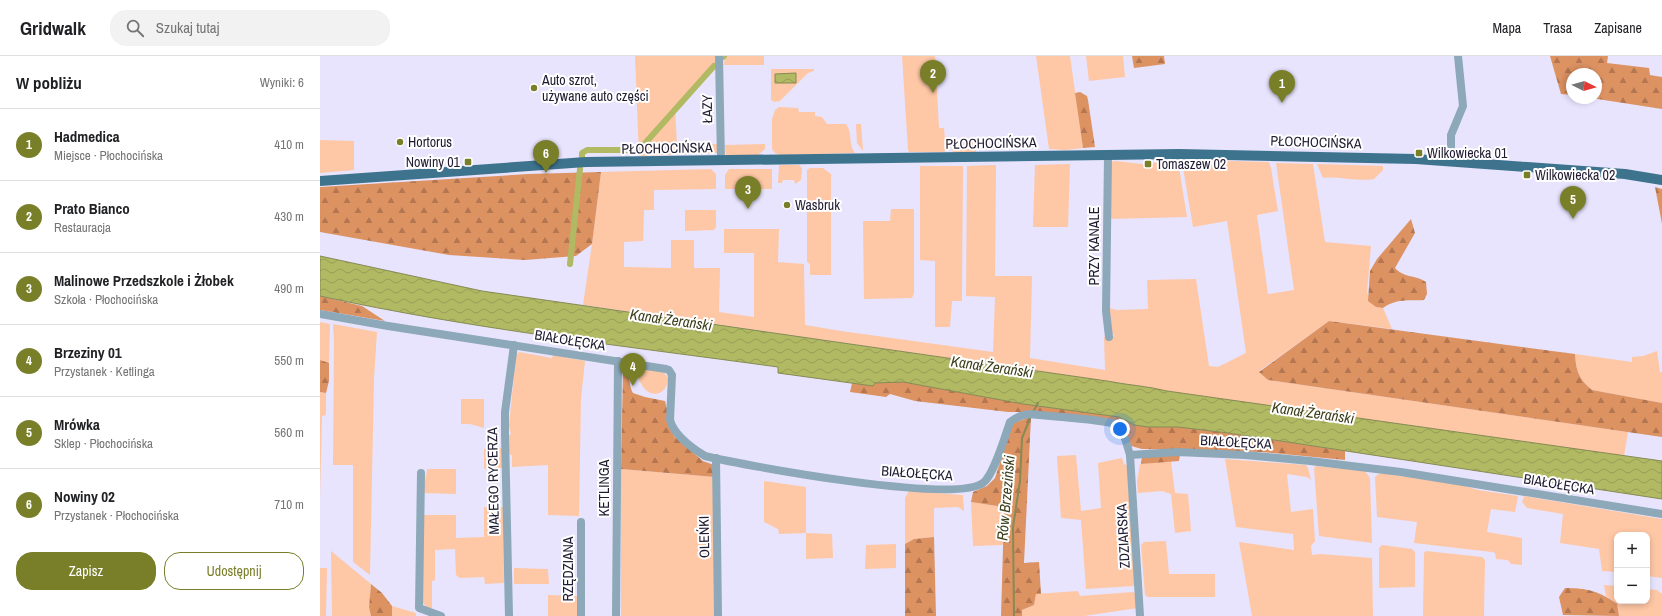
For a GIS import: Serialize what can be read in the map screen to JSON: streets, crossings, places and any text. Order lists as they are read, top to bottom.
{
  "streets": {
    "main road": ["PŁOCHOCIŃSKA"],
    "street": [
      "ŁAZY",
      "PRZY KANALE",
      "BIAŁOŁĘCKA",
      "MAŁEGO RYCERZA",
      "KETLINGA",
      "ZDZIARSKA",
      "OLEŃKI",
      "RZĘDZIANA"
    ]
  },
  "crossings": [
    ["ŁAZY", "PŁOCHOCIŃSKA"],
    ["PŁOCHOCIŃSKA", "PRZY KANALE"],
    ["BIAŁOŁĘCKA", "MAŁEGO RYCERZA"],
    ["BIAŁOŁĘCKA", "KETLINGA"],
    ["BIAŁOŁĘCKA", "ZDZIARSKA"],
    ["BIAŁOŁĘCKA", "OLEŃKI"]
  ],
  "water": ["Kanał Żerański", "Rów Brzeziński"],
  "places": {
    "other": ["Auto szrot, używane auto części", "Hortorus", "Wasbruk"],
    "transit": [
      "Wilkowiecka 01",
      "Nowiny 01",
      "Tomaszew 02",
      "Wilkowiecka 02"
    ]
  },
  "north": "right",
  "page": {
    "header": "Gridwalk",
    "search": "Szukaj tutaj",
    "nav": ["Mapa", "Trasa", "Zapisane"],
    "heading": ["W pobliżu", "Wyniki: 6"],
    "pins": [
      "2",
      "1",
      "6",
      "3",
      "5",
      "4"
    ],
    "list": [
      {
        "mark": "1",
        "name": "Hadmedica",
        "note": "Miejsce · Płochocińska",
        "value": "410 m"
      },
      {
        "mark": "2",
        "name": "Prato Bianco",
        "note": "Restauracja",
        "value": "430 m"
      },
      {
        "mark": "3",
        "name": "Malinowe Przedszkole i Żłobek",
        "note": "Szkoła · Płochocińska",
        "value": "490 m"
      },
      {
        "mark": "4",
        "name": "Brzeziny 01",
        "note": "Przystanek · Ketlinga",
        "value": "550 m"
      },
      {
        "mark": "5",
        "name": "Mrówka",
        "note": "Sklep · Płochocińska",
        "value": "560 m"
      },
      {
        "mark": "6",
        "name": "Nowiny 02",
        "note": "Przystanek · Płochocińska",
        "value": "710 m"
      }
    ],
    "map_buttons": ["+", "−"],
    "buttons": ["Zapisz", "Udostępnij"]
  }
}
